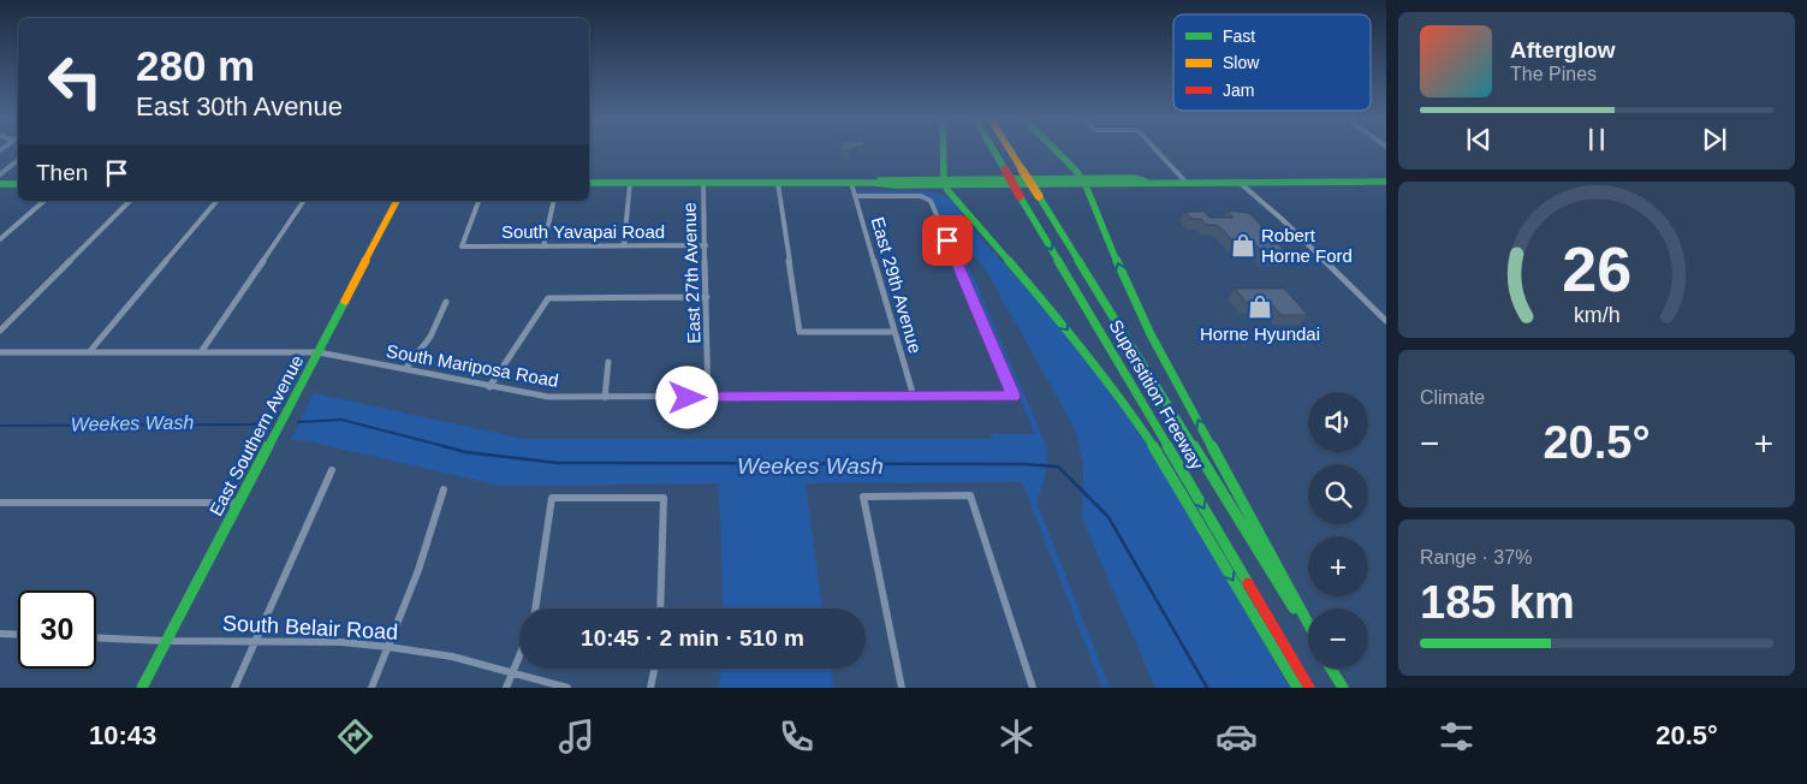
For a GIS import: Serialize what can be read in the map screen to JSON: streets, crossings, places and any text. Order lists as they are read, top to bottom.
{
  "streets": {
    "main road": ["Superstition Freeway", "East Southern Avenue"],
    "street": [
      "South Yavapai Road",
      "East 27th Avenue",
      "East 29th Avenue",
      "South Mariposa Road",
      "South Belair Road"
    ]
  },
  "crossings": [
    ["South Yavapai Road", "East 27th Avenue"],
    ["East 27th Avenue", "South Mariposa Road"],
    ["East 29th Avenue", "South Mariposa Road"],
    ["South Mariposa Road", "East Southern Avenue"],
    ["East Southern Avenue", "South Belair Road"]
  ],
  "water": ["Weekes Wash"],
  "places": {
    "shop": ["Robert Horne Ford", "Horne Hyundai"]
  },
  "legend": ["Fast", "Slow", "Jam"],
  "page": {
    "turn": ["280 m", "East 30th Avenue"],
    "song": ["Afterglow", "The Pines"],
    "then": "Then",
    "tile": [
      "Climate",
      ["Range · 37%", "185 km"]
    ],
    "map_buttons": ["+", "−"],
    "heat": ["−", "20.5°", "+"],
    "limit": "30",
    "trip": "10:45 · 2 min · 510 m",
    "tabs": ["10:43", "20.5°"],
    "gauge": ["26", "km/h"]
  }
}
